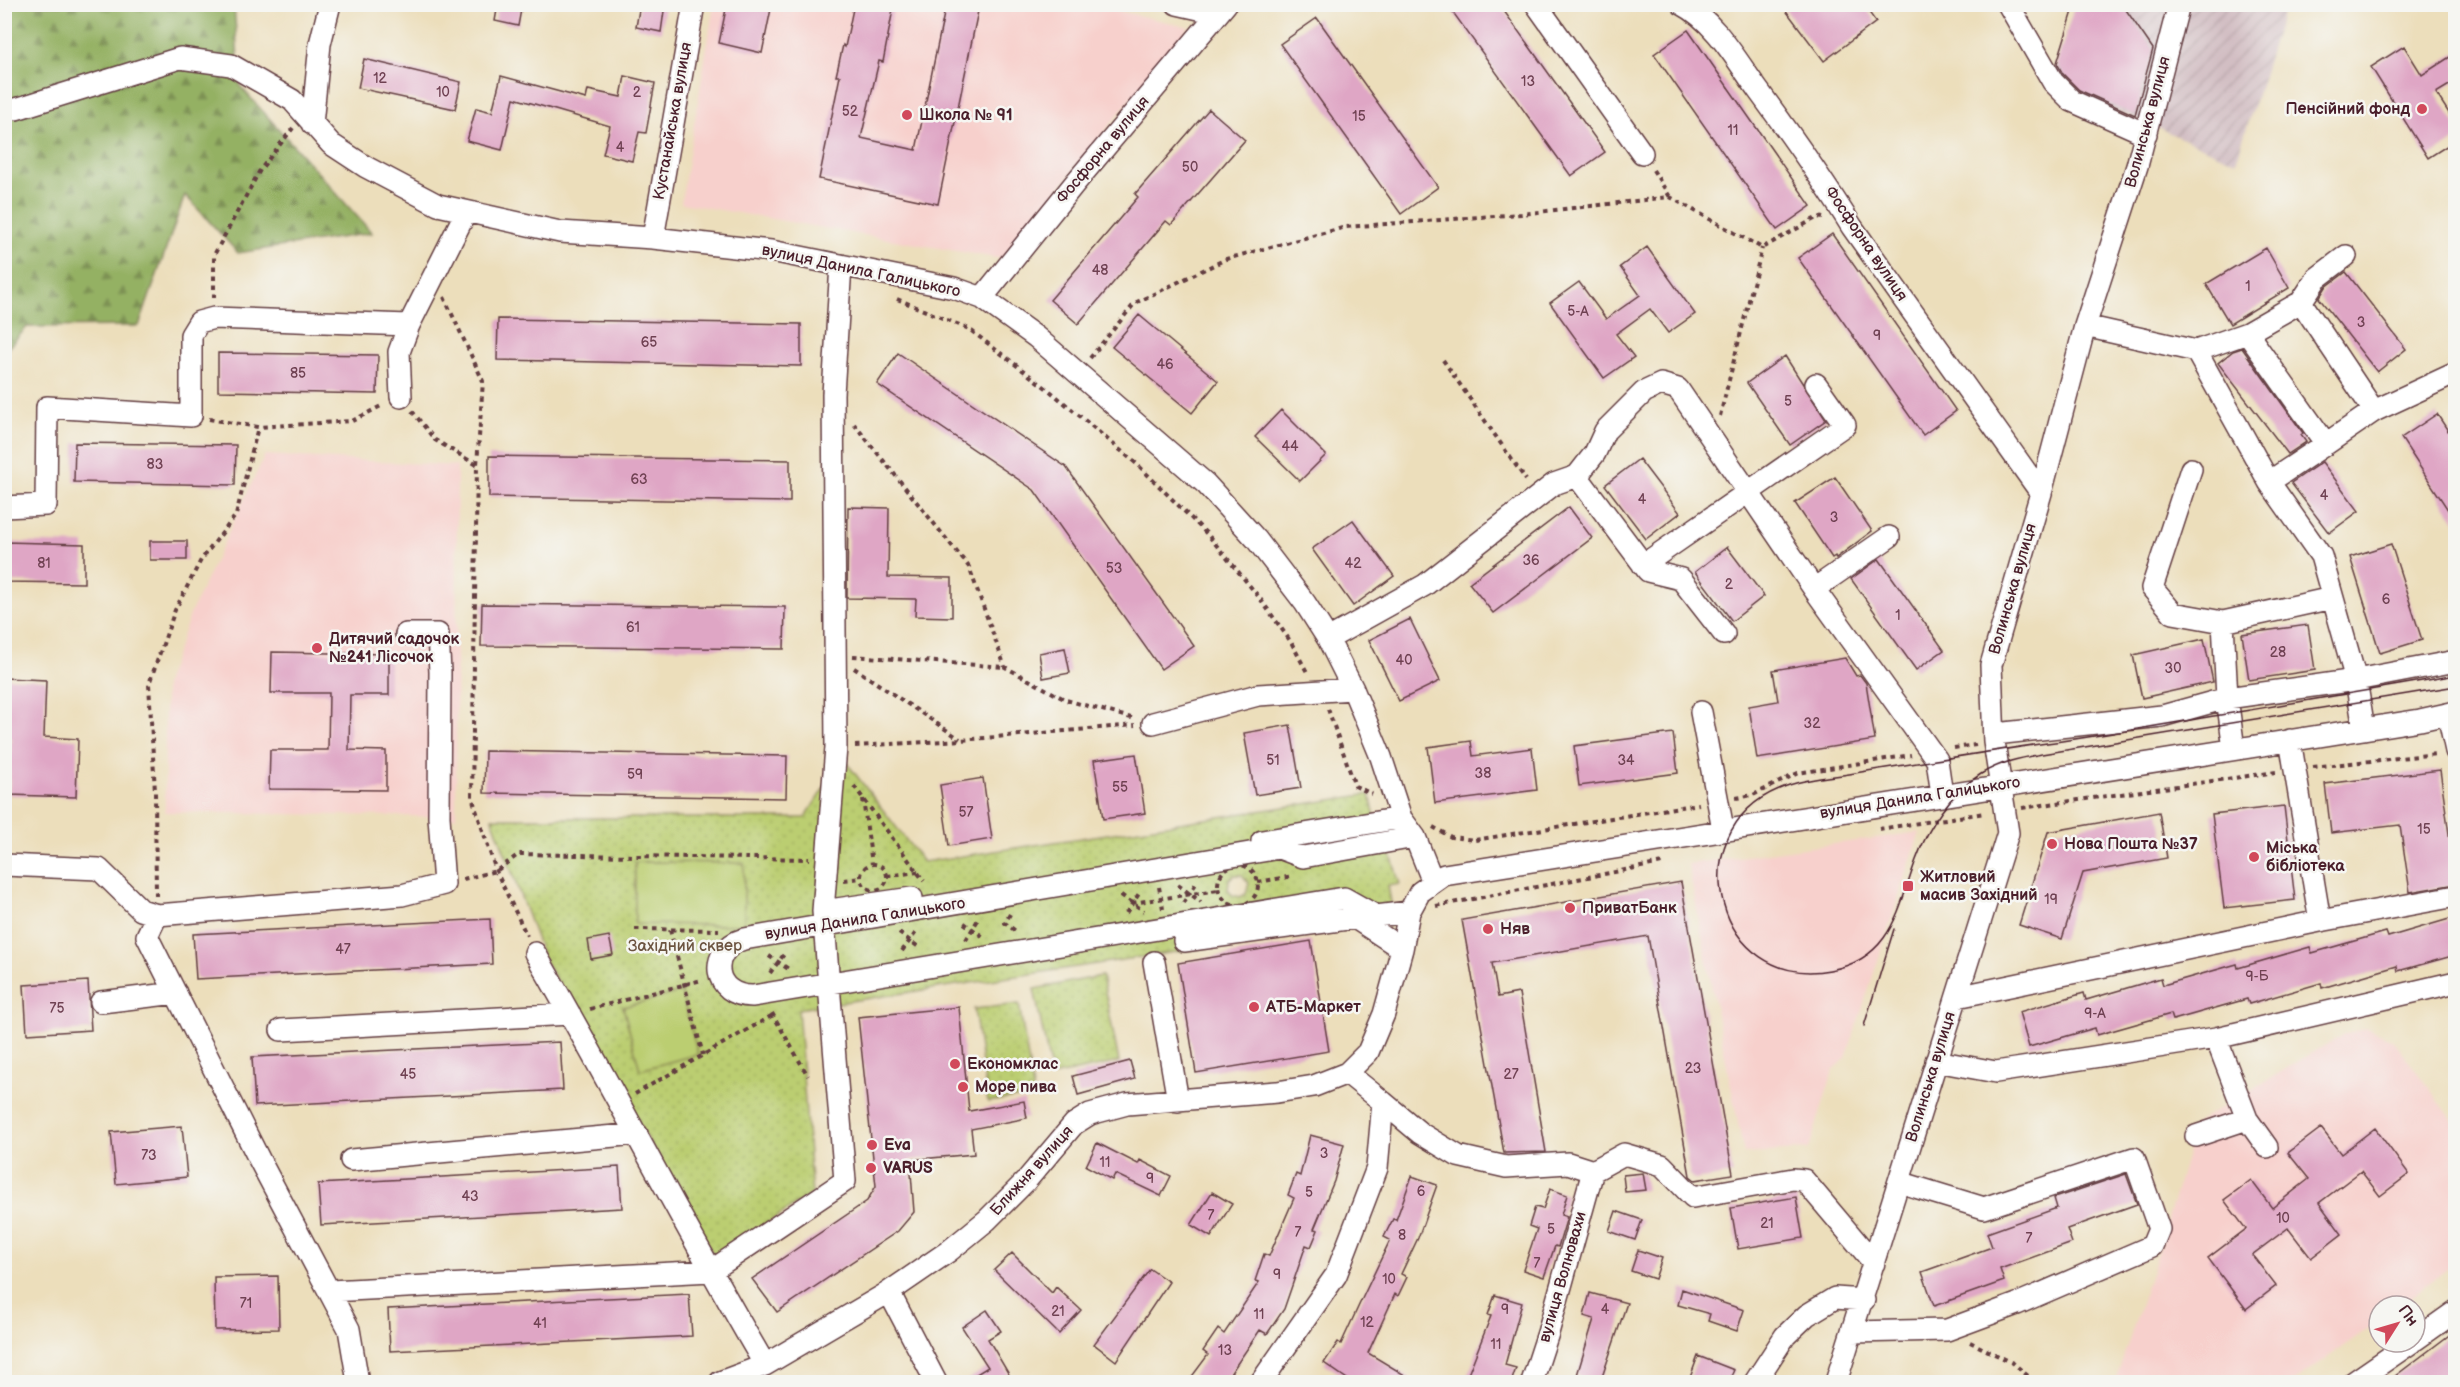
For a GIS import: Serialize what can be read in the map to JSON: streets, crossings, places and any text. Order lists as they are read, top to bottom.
{
  "streets": {
    "street": [
      "Кустанайська вулиця",
      "Волинська вулиця",
      "Фосфорна вулиця",
      "вулиця Данила Галицького",
      "Ближня вулиця",
      "вулиця Волновахи"
    ]
  },
  "crossings": [
    ["Кустанайська вулиця", "вулиця Данила Галицького"],
    ["Волинська вулиця", "Фосфорна вулиця"],
    ["Волинська вулиця", "вулиця Данила Галицького"],
    ["Фосфорна вулиця", "вулиця Данила Галицького"],
    ["вулиця Данила Галицького", "Ближня вулиця"]
  ],
  "parks": ["Західний сквер"],
  "places": {
    "other": [
      "Пенсійний фонд",
      "Школа № 91",
      "Дитячий садочок №241 Лісочок",
      "Нова Пошта №37",
      "Міська бібліотека",
      "ПриватБанк",
      "Няв",
      "АТБ-Маркет",
      "Економклас",
      "Море пива",
      "Eva",
      "VARUS"
    ],
    "transit": ["Житловий масив Західний"]
  },
  "house_numbers": [
    "12",
    "13",
    "10",
    "2",
    "52",
    "15",
    "11",
    "4",
    "50",
    "48",
    "1",
    "5-А",
    "3",
    "9",
    "65",
    "46",
    "85",
    "5",
    "44",
    "83",
    "63",
    "4",
    "4",
    "3",
    "36",
    "81",
    "42",
    "53",
    "2",
    "6",
    "1",
    "61",
    "28",
    "40",
    "30",
    "32",
    "51",
    "34",
    "38",
    "59",
    "55",
    "57",
    "15",
    "19",
    "47",
    "9-Б",
    "75",
    "9-А",
    "23",
    "45",
    "27",
    "3",
    "73",
    "11",
    "9",
    "6",
    "5",
    "43",
    "7",
    "10",
    "21",
    "5",
    "7",
    "8",
    "7",
    "7",
    "9",
    "10",
    "71",
    "9",
    "4",
    "21",
    "11",
    "12",
    "41",
    "11",
    "13"
  ],
  "north": "top right"
}
